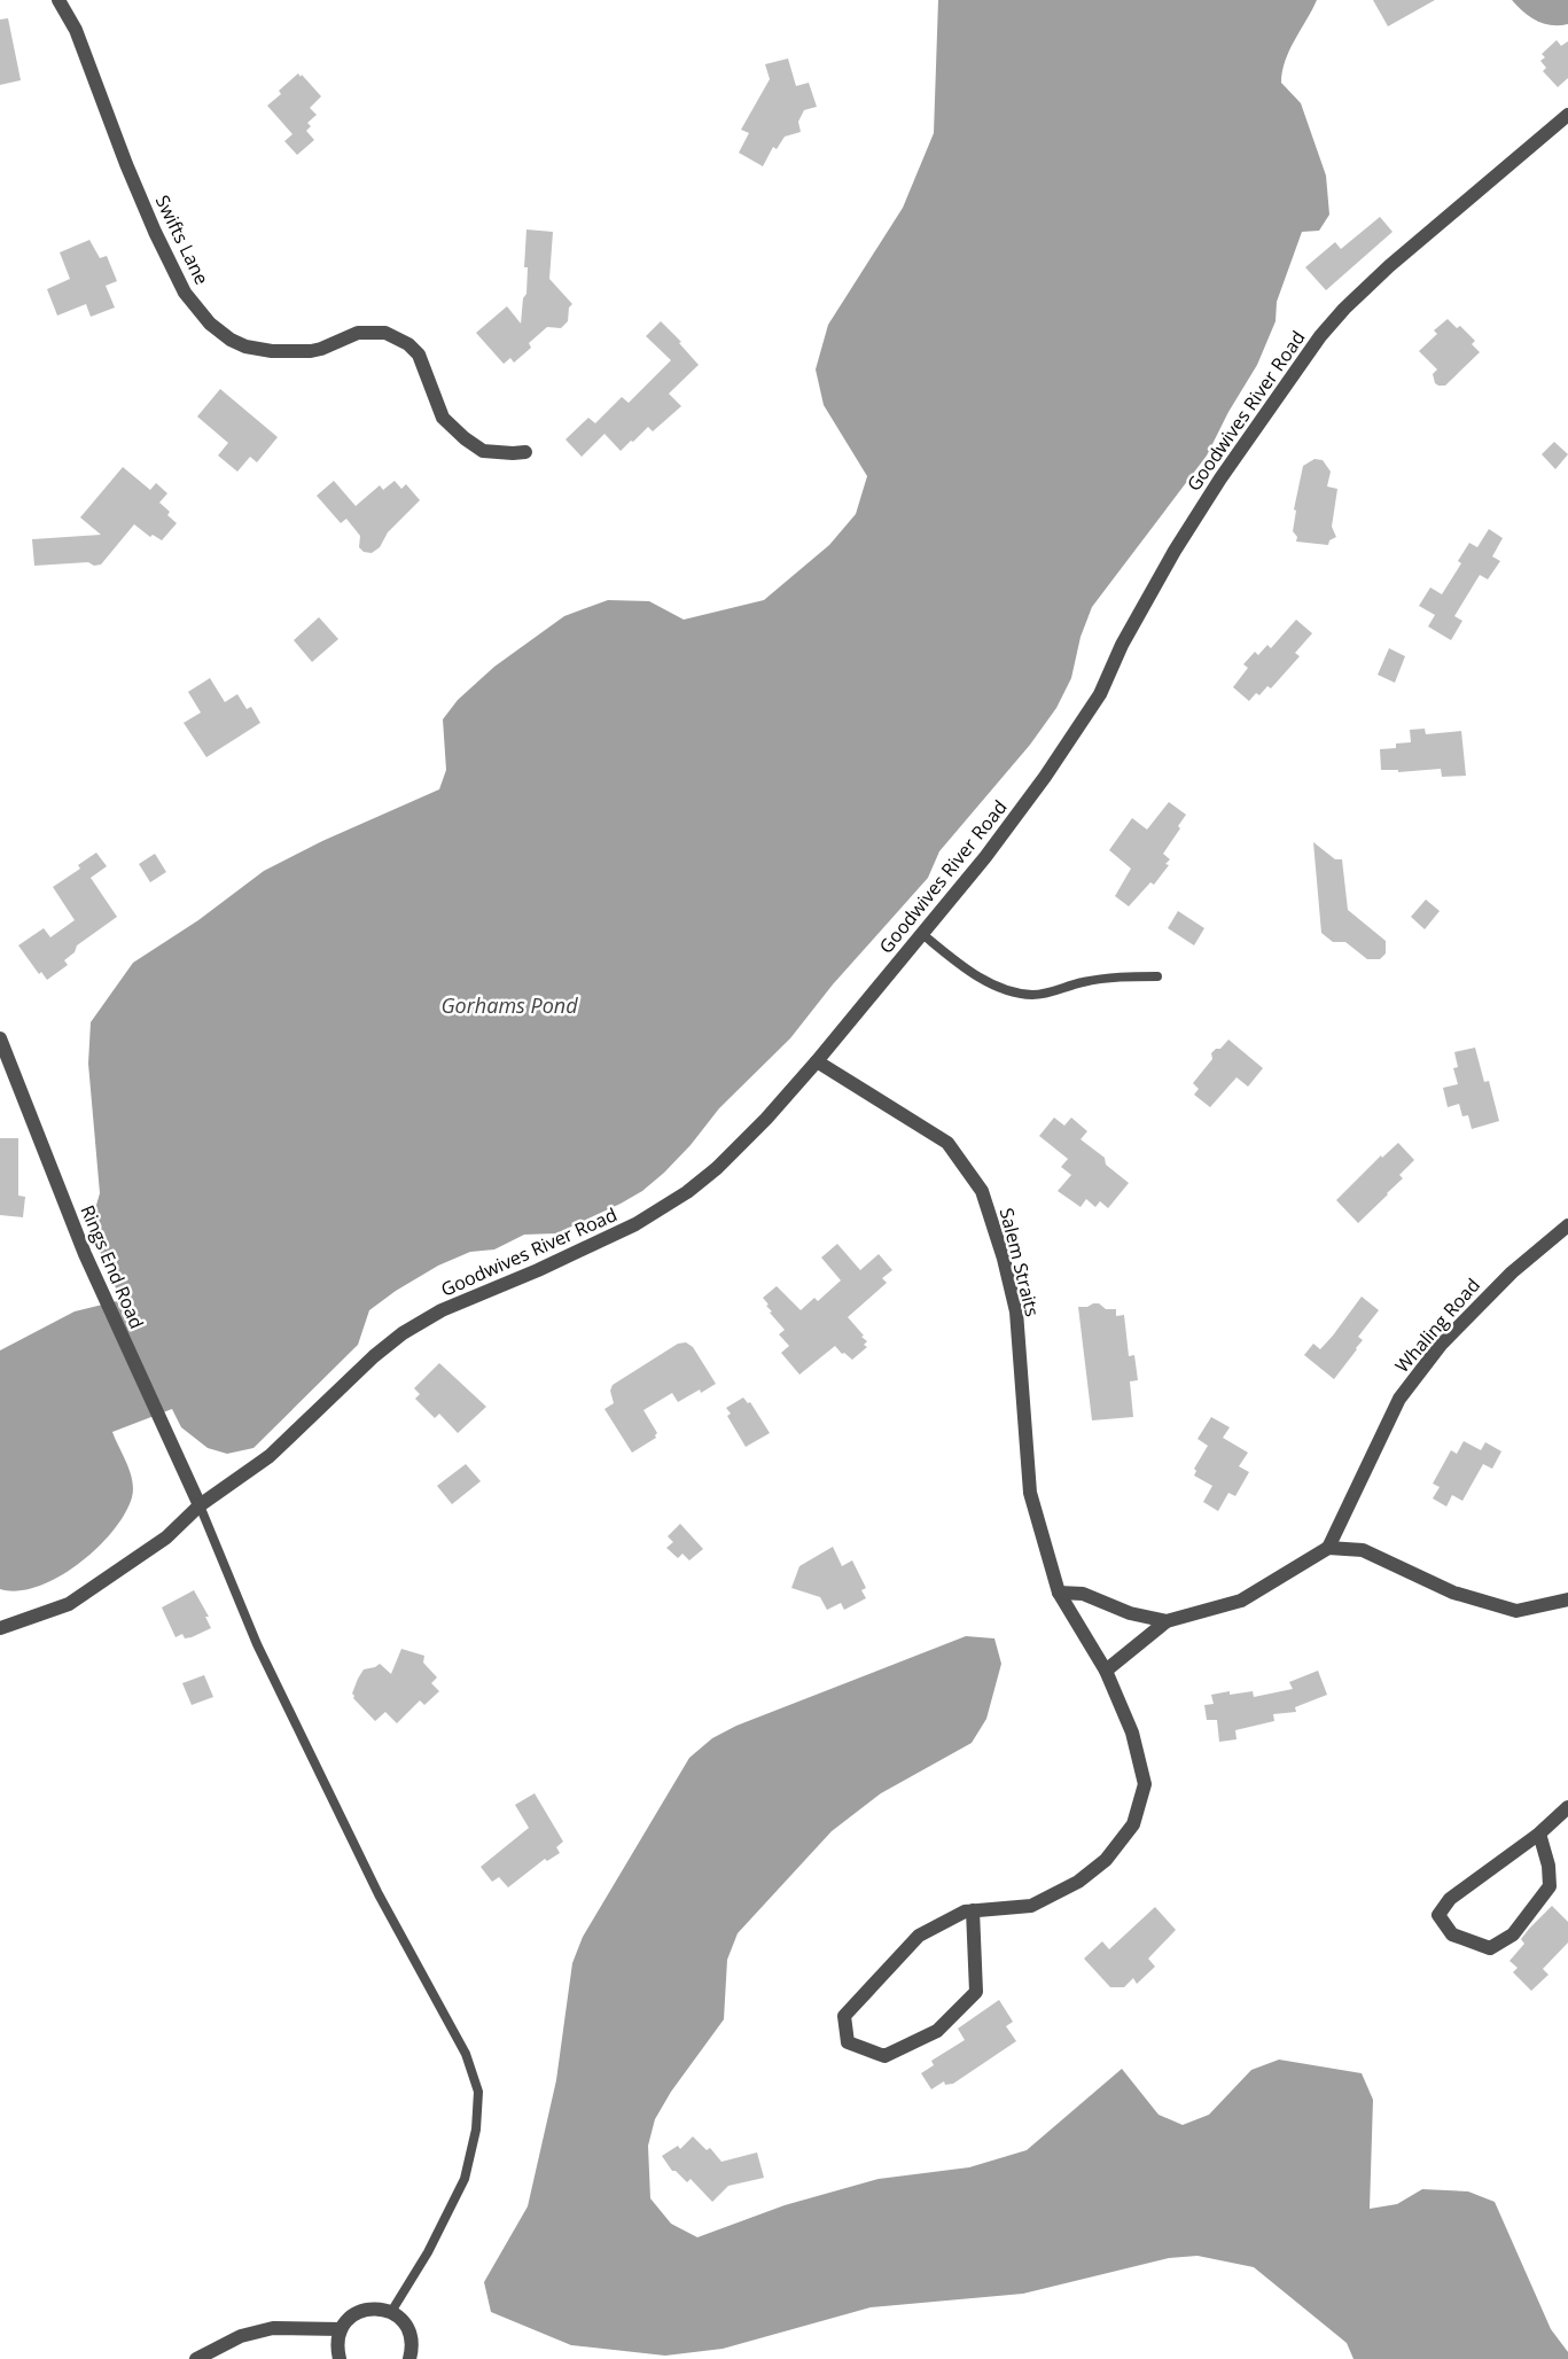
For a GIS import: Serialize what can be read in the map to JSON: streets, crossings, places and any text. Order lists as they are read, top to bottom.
{
  "streets": {
    "street": [
      "Swifts Lane",
      "Goodwives River Road",
      "Salem Straits",
      "Rings End Road",
      "Whaling Road"
    ]
  },
  "crossings": [
    ["Goodwives River Road", "Salem Straits"],
    ["Goodwives River Road", "Rings End Road"]
  ],
  "water": ["Gorhams Pond"]
}
